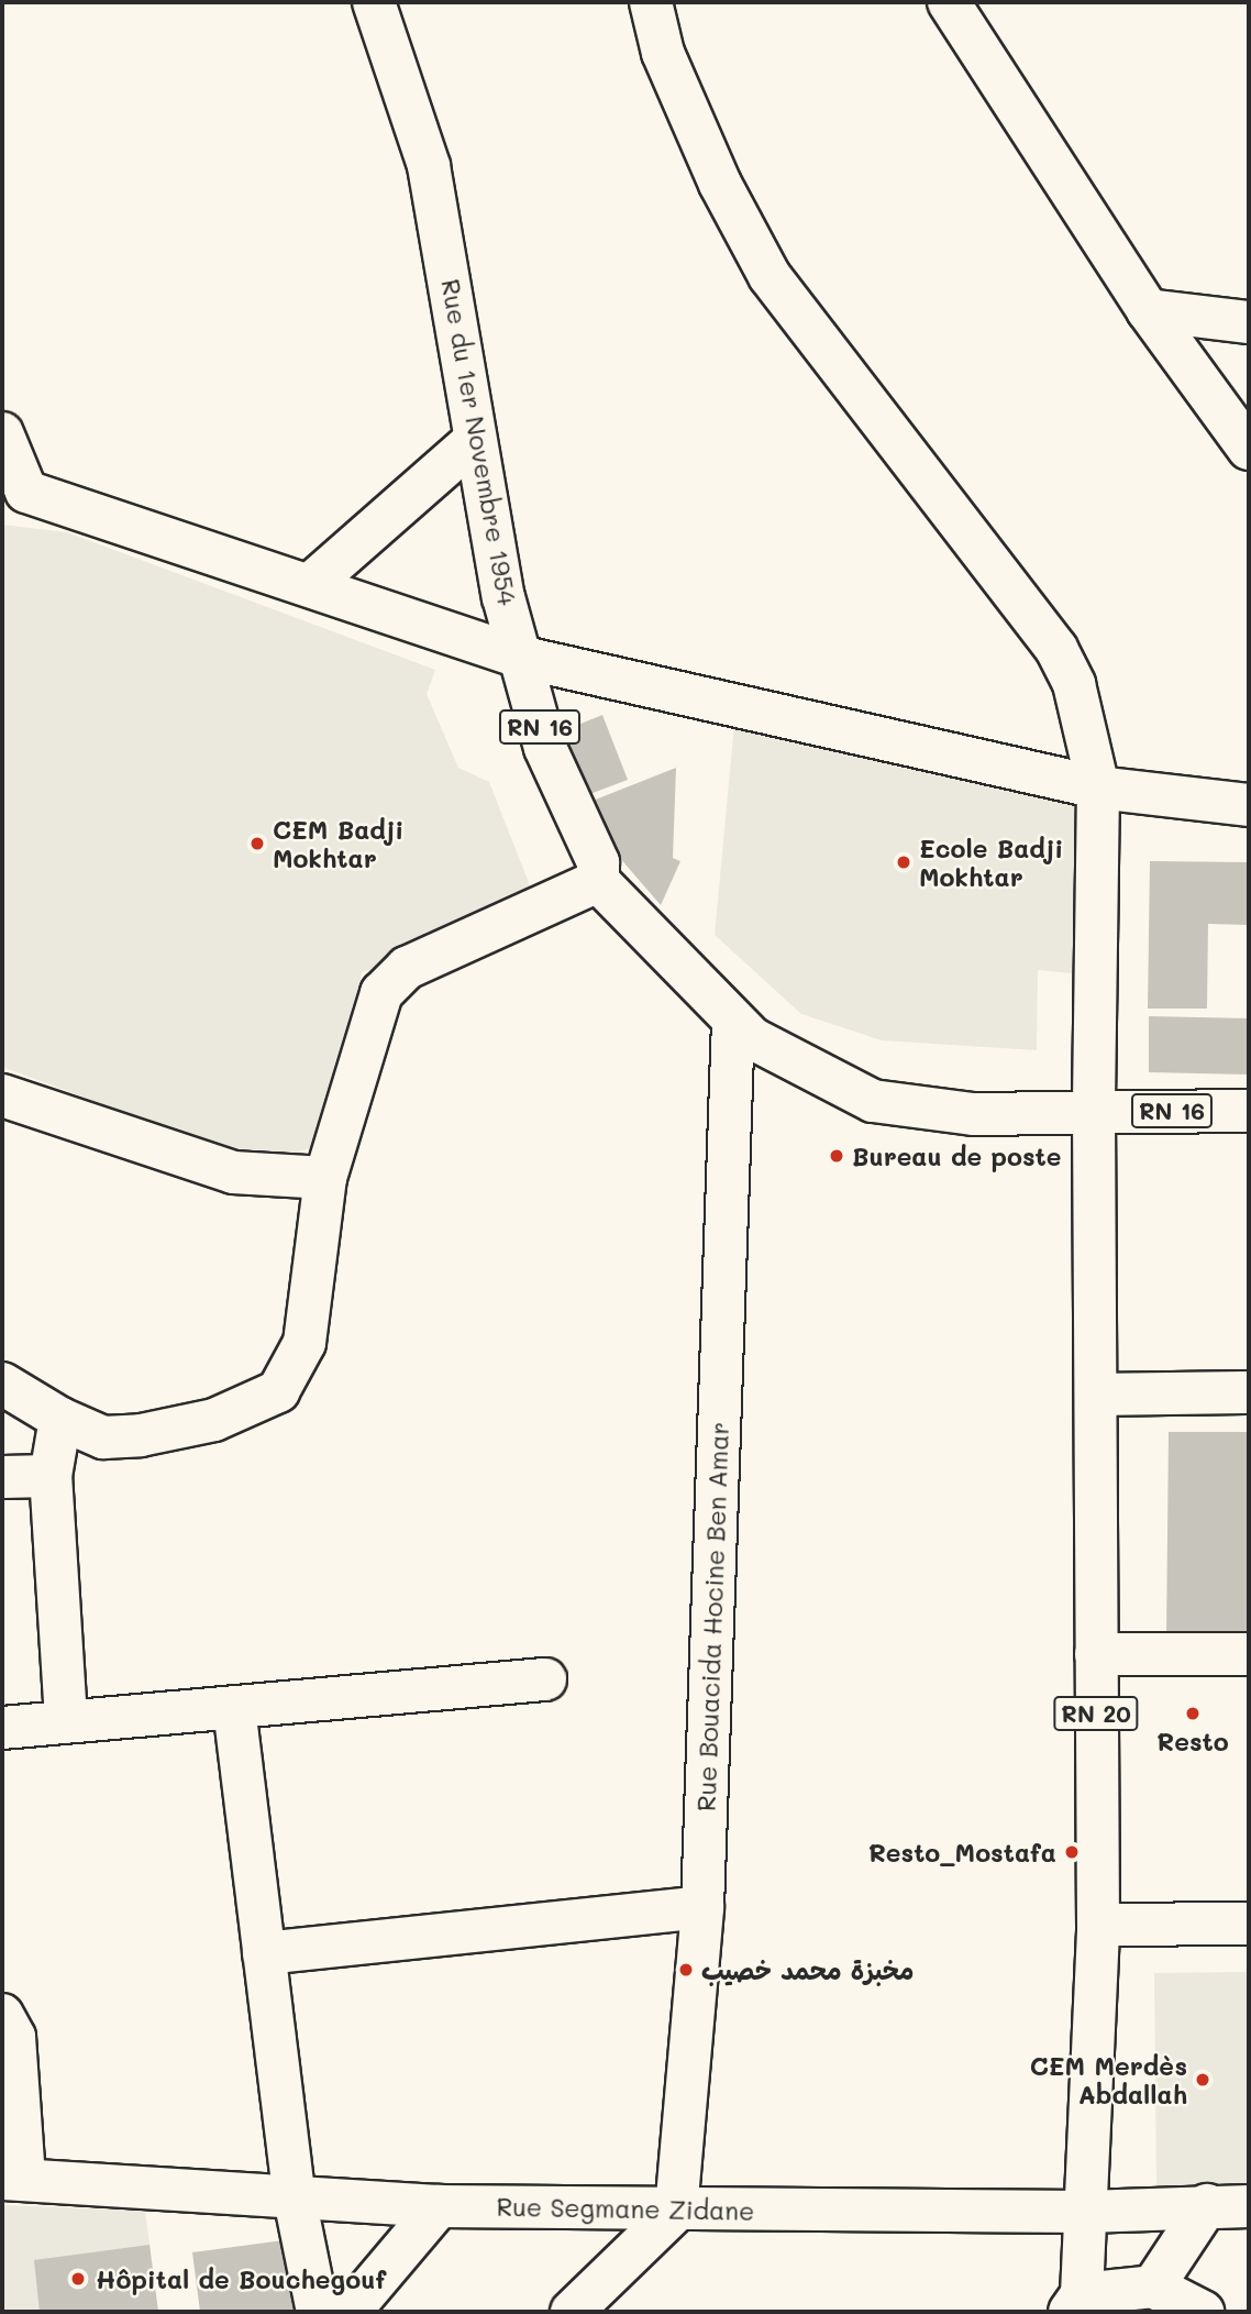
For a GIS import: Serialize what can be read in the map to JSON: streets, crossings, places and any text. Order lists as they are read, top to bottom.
{
  "streets": {
    "street": [
      "Rue du 1er Novembre 1954",
      "RN 16",
      "Rue Bouacida Hocine Ben Amar",
      "RN 20",
      "Rue Segmane Zidane"
    ]
  },
  "crossings": [
    ["Rue du 1er Novembre 1954", "RN 16"],
    ["RN 16", "Rue Bouacida Hocine Ben Amar"],
    ["RN 16", "RN 20"],
    ["Rue Bouacida Hocine Ben Amar", "Rue Segmane Zidane"],
    ["RN 20", "Rue Segmane Zidane"]
  ],
  "places": [
    "CEM Badji Mokhtar",
    "Ecole Badji Mokhtar",
    "Bureau de poste",
    "Resto",
    "Resto_Mostafa",
    "مخبزة محمد خصيب",
    "CEM Merdès Abdallah",
    "Hôpital de Bouchegouf"
  ]
}
